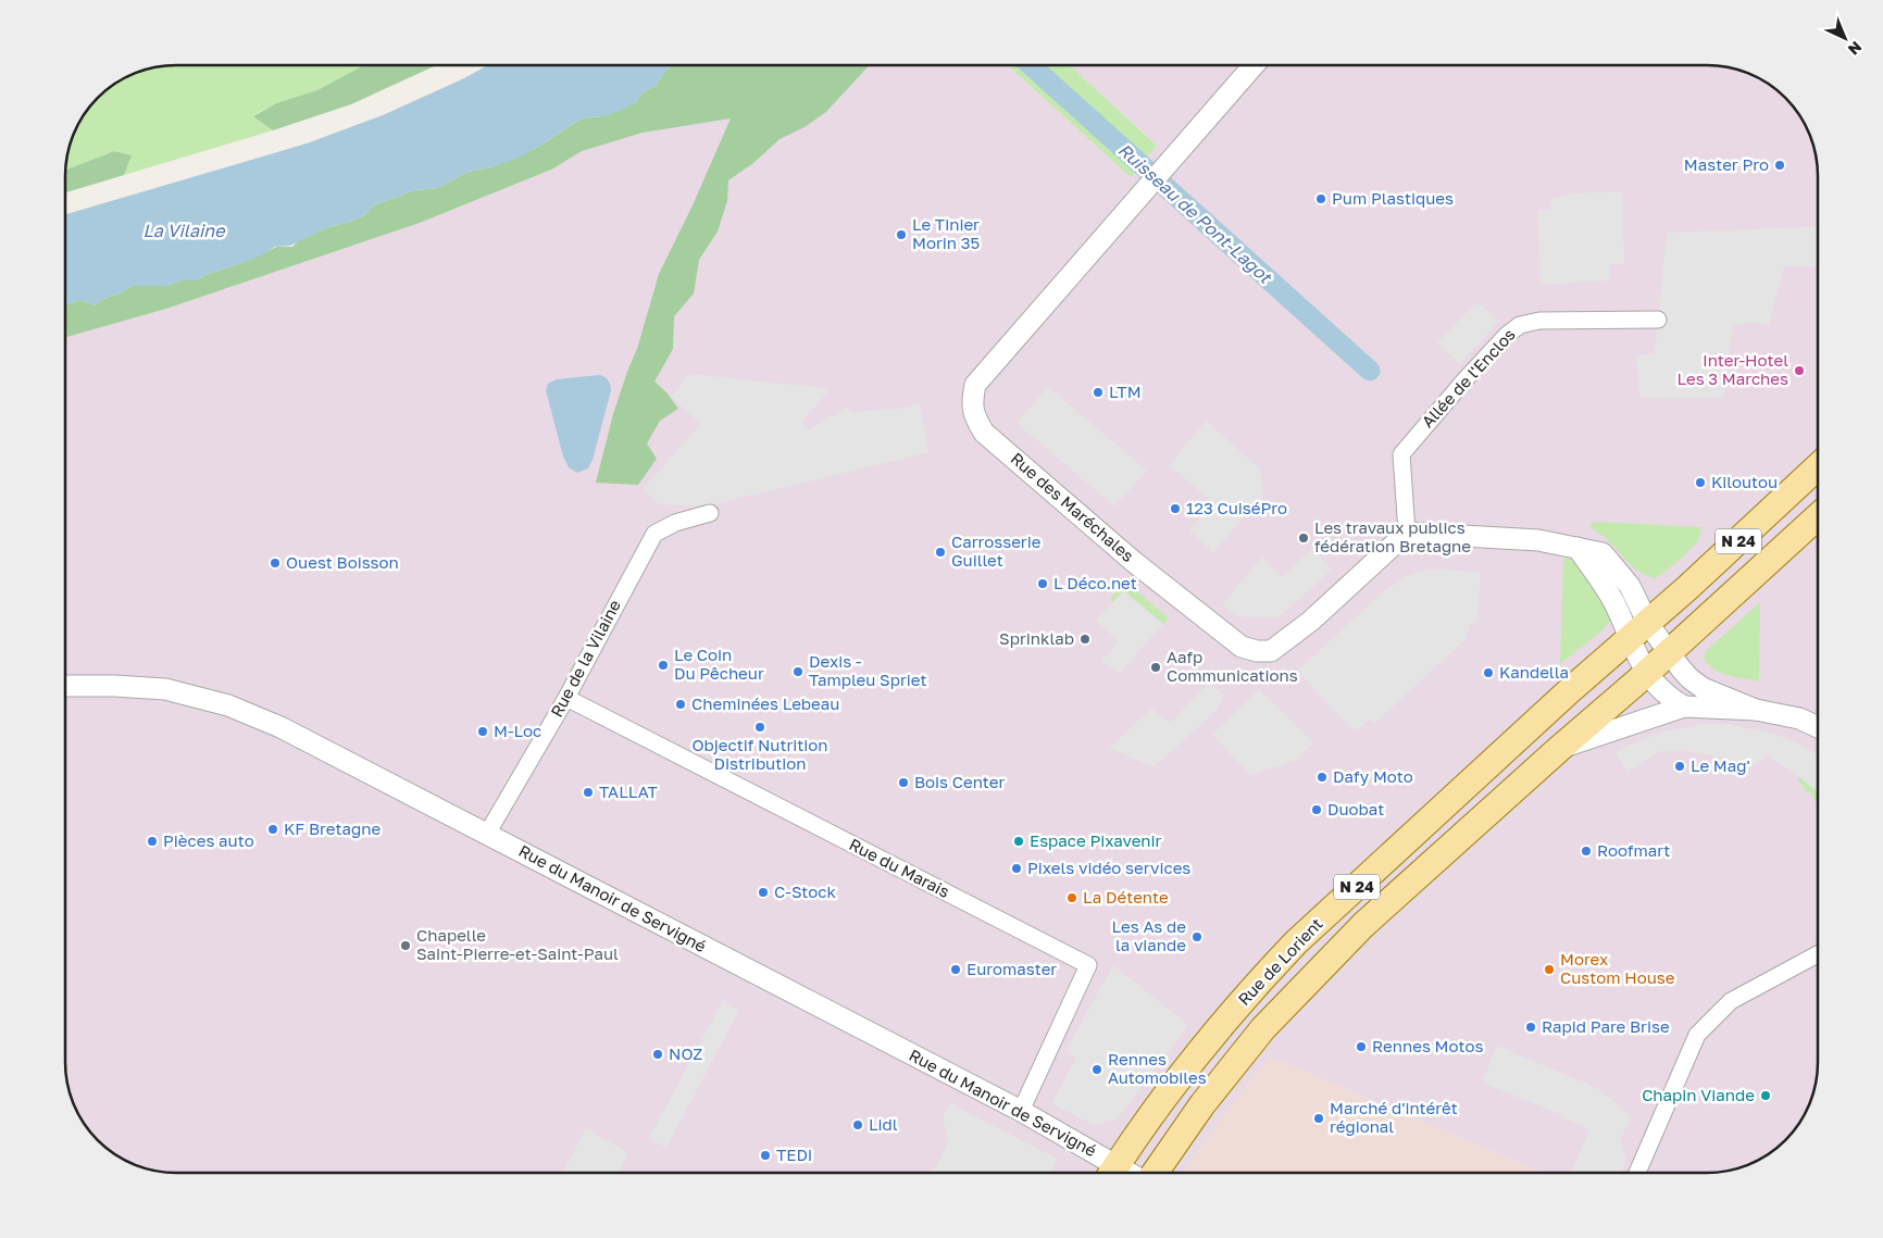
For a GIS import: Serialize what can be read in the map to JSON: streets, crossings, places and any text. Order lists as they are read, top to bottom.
{
  "streets": {
    "main road": ["N 24", "Rue de Lorient"],
    "street": [
      "Allée de l'Enclos",
      "Rue des Maréchales",
      "Rue de la Vilaine",
      "Rue du Marais",
      "Rue du Manoir de Servigné"
    ]
  },
  "crossings": [
    ["Allée de l'Enclos", "Rue des Maréchales"],
    ["Rue de la Vilaine", "Rue du Marais"],
    ["Rue de la Vilaine", "Rue du Manoir de Servigné"],
    ["Rue du Marais", "Rue du Manoir de Servigné"]
  ],
  "water": ["Ruisseau de Pont-Lagot", "La Vilaine"],
  "places": [
    "Master Pro",
    "Pum Plastiques",
    "Le Tinier Morin 35",
    "Inter-Hotel Les 3 Marches",
    "LTM",
    "Kiloutou",
    "123 CuiséPro",
    "Les travaux publics fédération Bretagne",
    "Carrosserie Guillet",
    "Ouest Boisson",
    "L Déco.net",
    "Sprinklab",
    "Le Coin Du Pêcheur",
    "Aafp Communications",
    "Dexis - Tampleu Spriet",
    "Kandella",
    "Cheminées Lebeau",
    "Objectif Nutrition Distribution",
    "M-Loc",
    "Le Mag'",
    "Dafy Moto",
    "Bois Center",
    "TALLAT",
    "Duobat",
    "KF Bretagne",
    "Pièces auto",
    "Espace Pixavenir",
    "Roofmart",
    "Pixels vidéo services",
    "C-Stock",
    "La Détente",
    "Les As de la viande",
    "Chapelle Saint-Pierre-et-Saint-Paul",
    "Euromaster",
    "Morex Custom House",
    "Rapid Pare Brise",
    "Rennes Motos",
    "NOZ",
    "Rennes Automobiles",
    "Chapin Viande",
    "Marché d'intérêt régional",
    "Lidl",
    "TEDi"
  ],
  "north": "bottom right"
}
